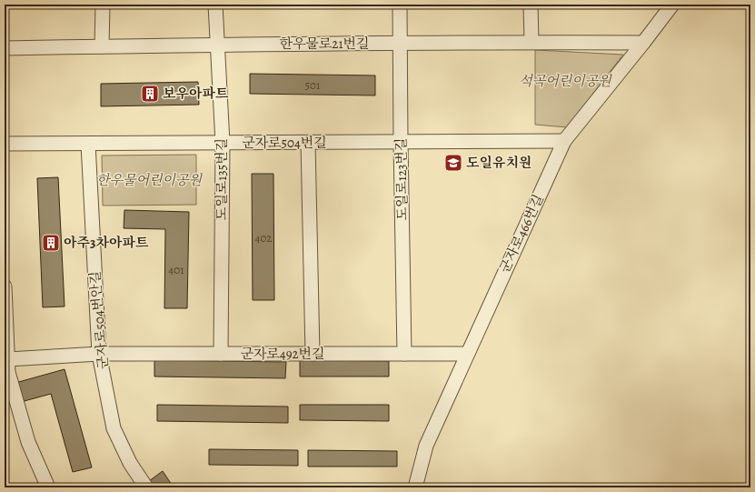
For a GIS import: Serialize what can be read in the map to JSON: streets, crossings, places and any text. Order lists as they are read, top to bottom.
{
  "streets": {
    "street": [
      "한우물로21번길",
      "군자로504번길",
      "도일로135번길",
      "도일로123번길",
      "군자로466번길",
      "군자로504번안길",
      "군자로492번길"
    ]
  },
  "crossings": [
    ["한우물로21번길", "도일로135번길"],
    ["한우물로21번길", "도일로123번길"],
    ["한우물로21번길", "군자로466번길"],
    ["군자로504번길", "도일로135번길"],
    ["군자로504번길", "도일로123번길"],
    ["군자로504번길", "군자로466번길"],
    ["군자로504번길", "군자로504번안길"],
    ["도일로135번길", "군자로492번길"],
    ["도일로123번길", "군자로492번길"],
    ["군자로466번길", "군자로492번길"],
    ["군자로504번안길", "군자로492번길"]
  ],
  "parks": ["석곡어린이공원", "한우물어린이공원"],
  "places": {
    "building": ["보우아파트", "아주3차아파트"],
    "school or university": ["도일유치원"]
  },
  "house_numbers": ["501", "402", "401"]
}
